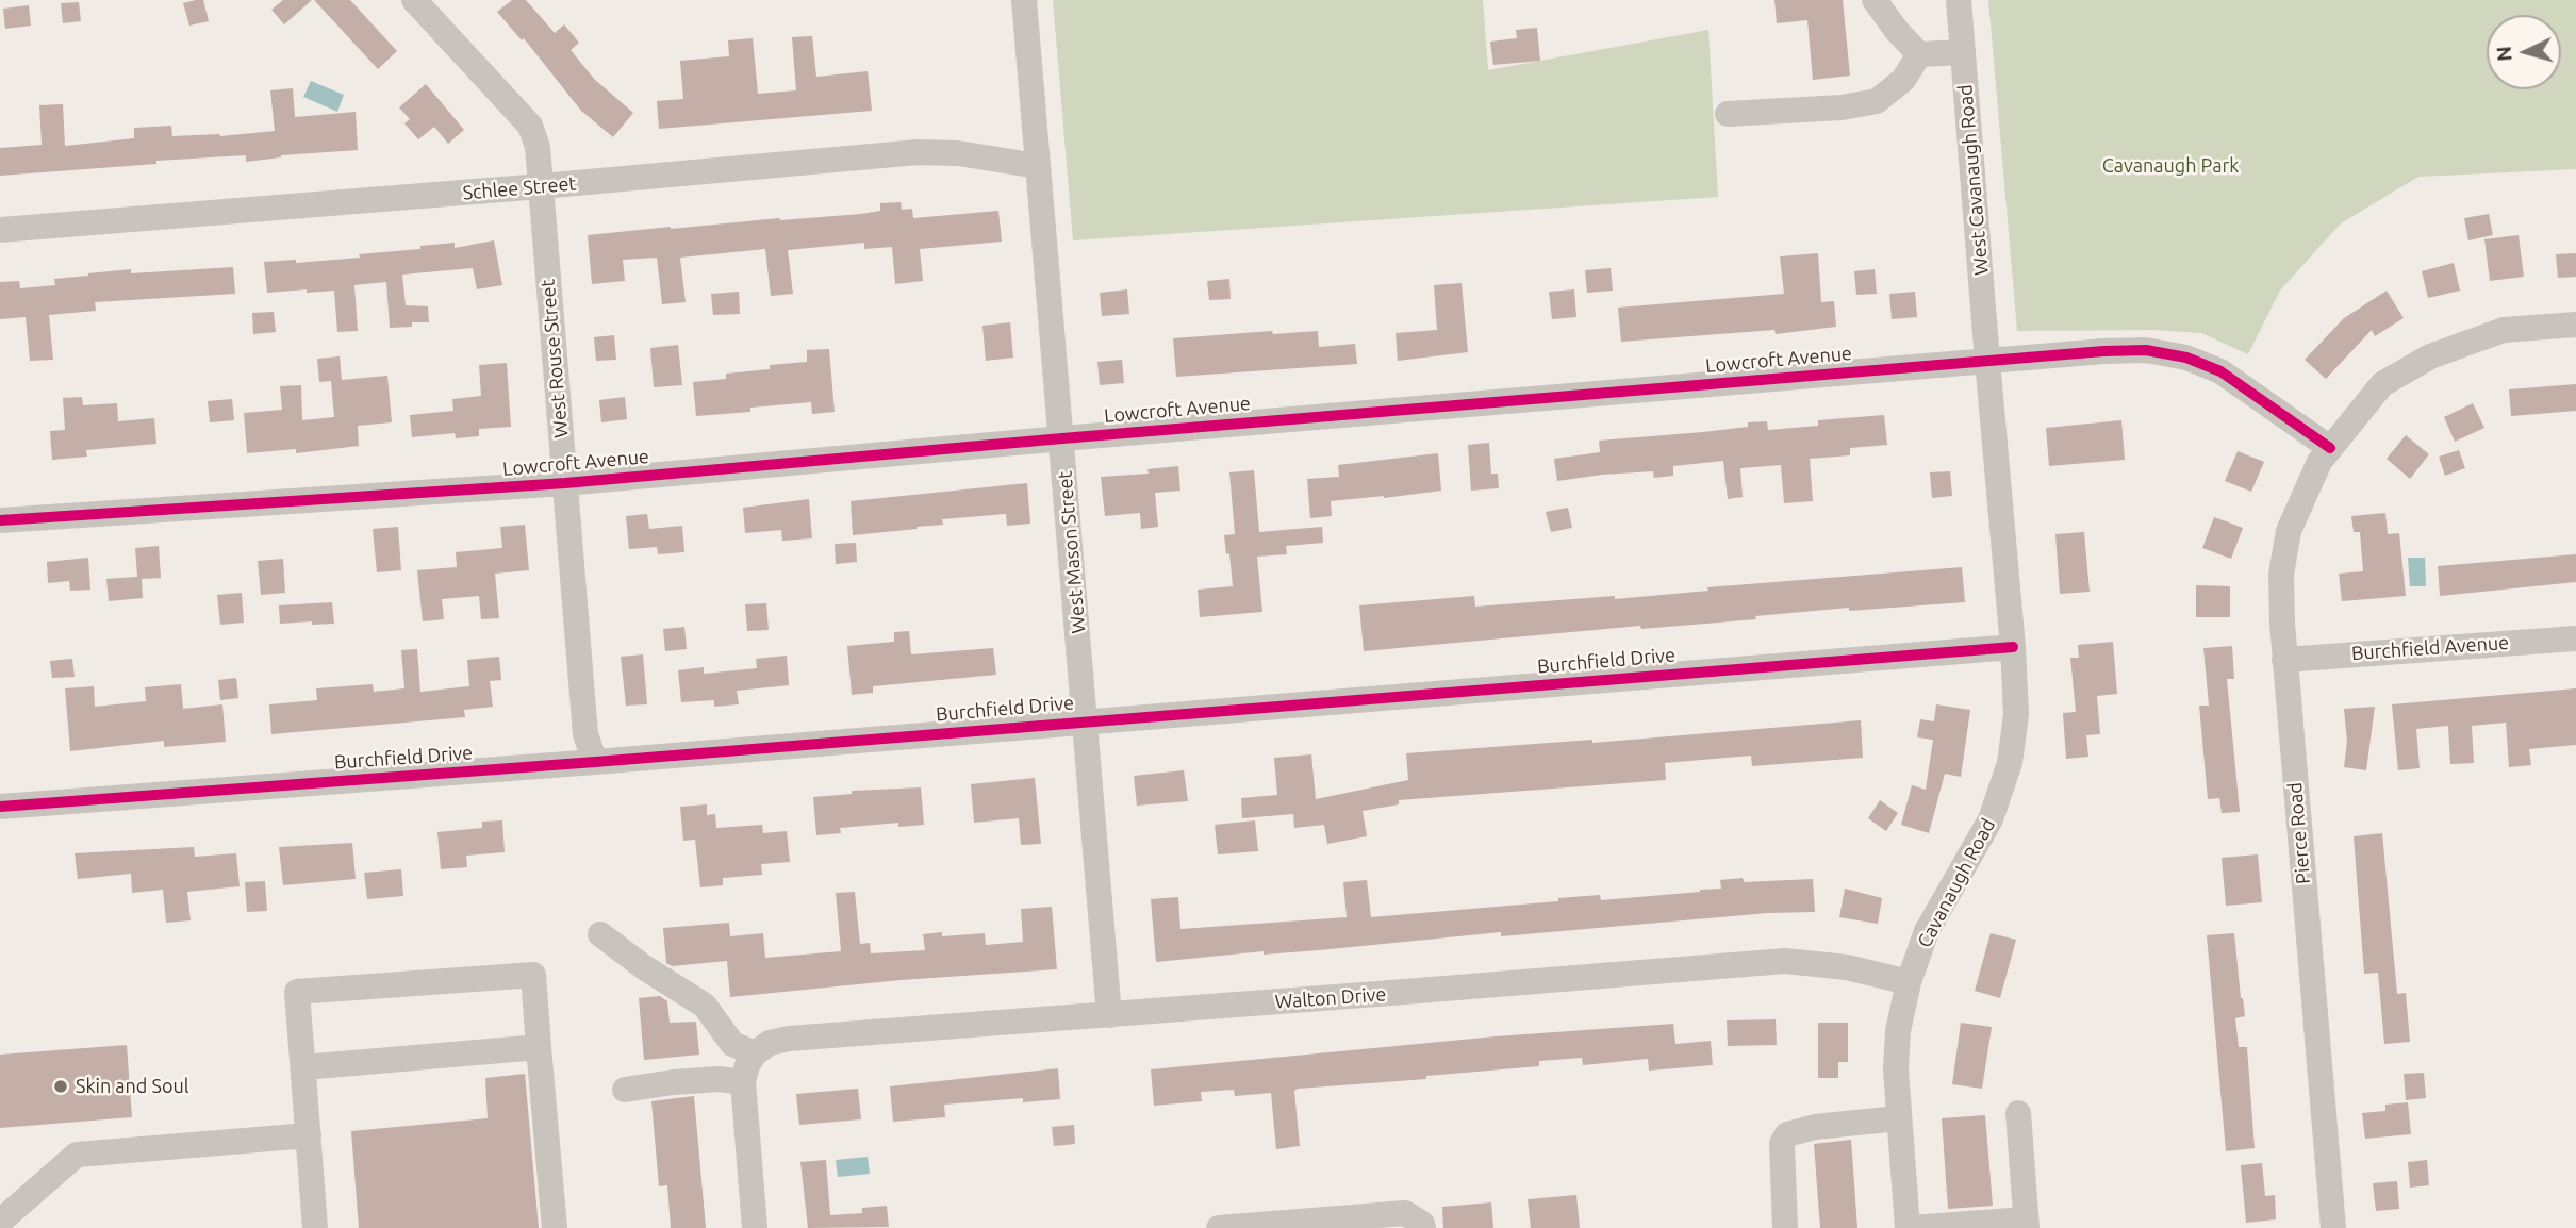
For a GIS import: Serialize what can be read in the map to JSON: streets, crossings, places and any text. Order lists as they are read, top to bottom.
{
  "streets": {
    "street": [
      "West Cavanaugh Road",
      "Schlee Street",
      "West Rouse Street",
      "Lowcroft Avenue",
      "West Mason Street",
      "Burchfield Avenue",
      "Burchfield Drive",
      "Pierce Road",
      "Cavanaugh Road",
      "Walton Drive"
    ]
  },
  "crossings": [
    ["West Cavanaugh Road", "Lowcroft Avenue"],
    ["West Cavanaugh Road", "Cavanaugh Road"],
    ["Schlee Street", "West Rouse Street"],
    ["Schlee Street", "West Mason Street"],
    ["West Rouse Street", "Lowcroft Avenue"],
    ["West Rouse Street", "Burchfield Drive"],
    ["Lowcroft Avenue", "West Mason Street"],
    ["Lowcroft Avenue", "Pierce Road"],
    ["Lowcroft Avenue", "Cavanaugh Road"],
    ["West Mason Street", "Burchfield Drive"],
    ["West Mason Street", "Walton Drive"],
    ["Burchfield Avenue", "Pierce Road"],
    ["Burchfield Drive", "Cavanaugh Road"],
    ["Cavanaugh Road", "Walton Drive"]
  ],
  "parks": ["Cavanaugh Park"],
  "places": ["Skin and Soul"],
  "north": "left"
}
